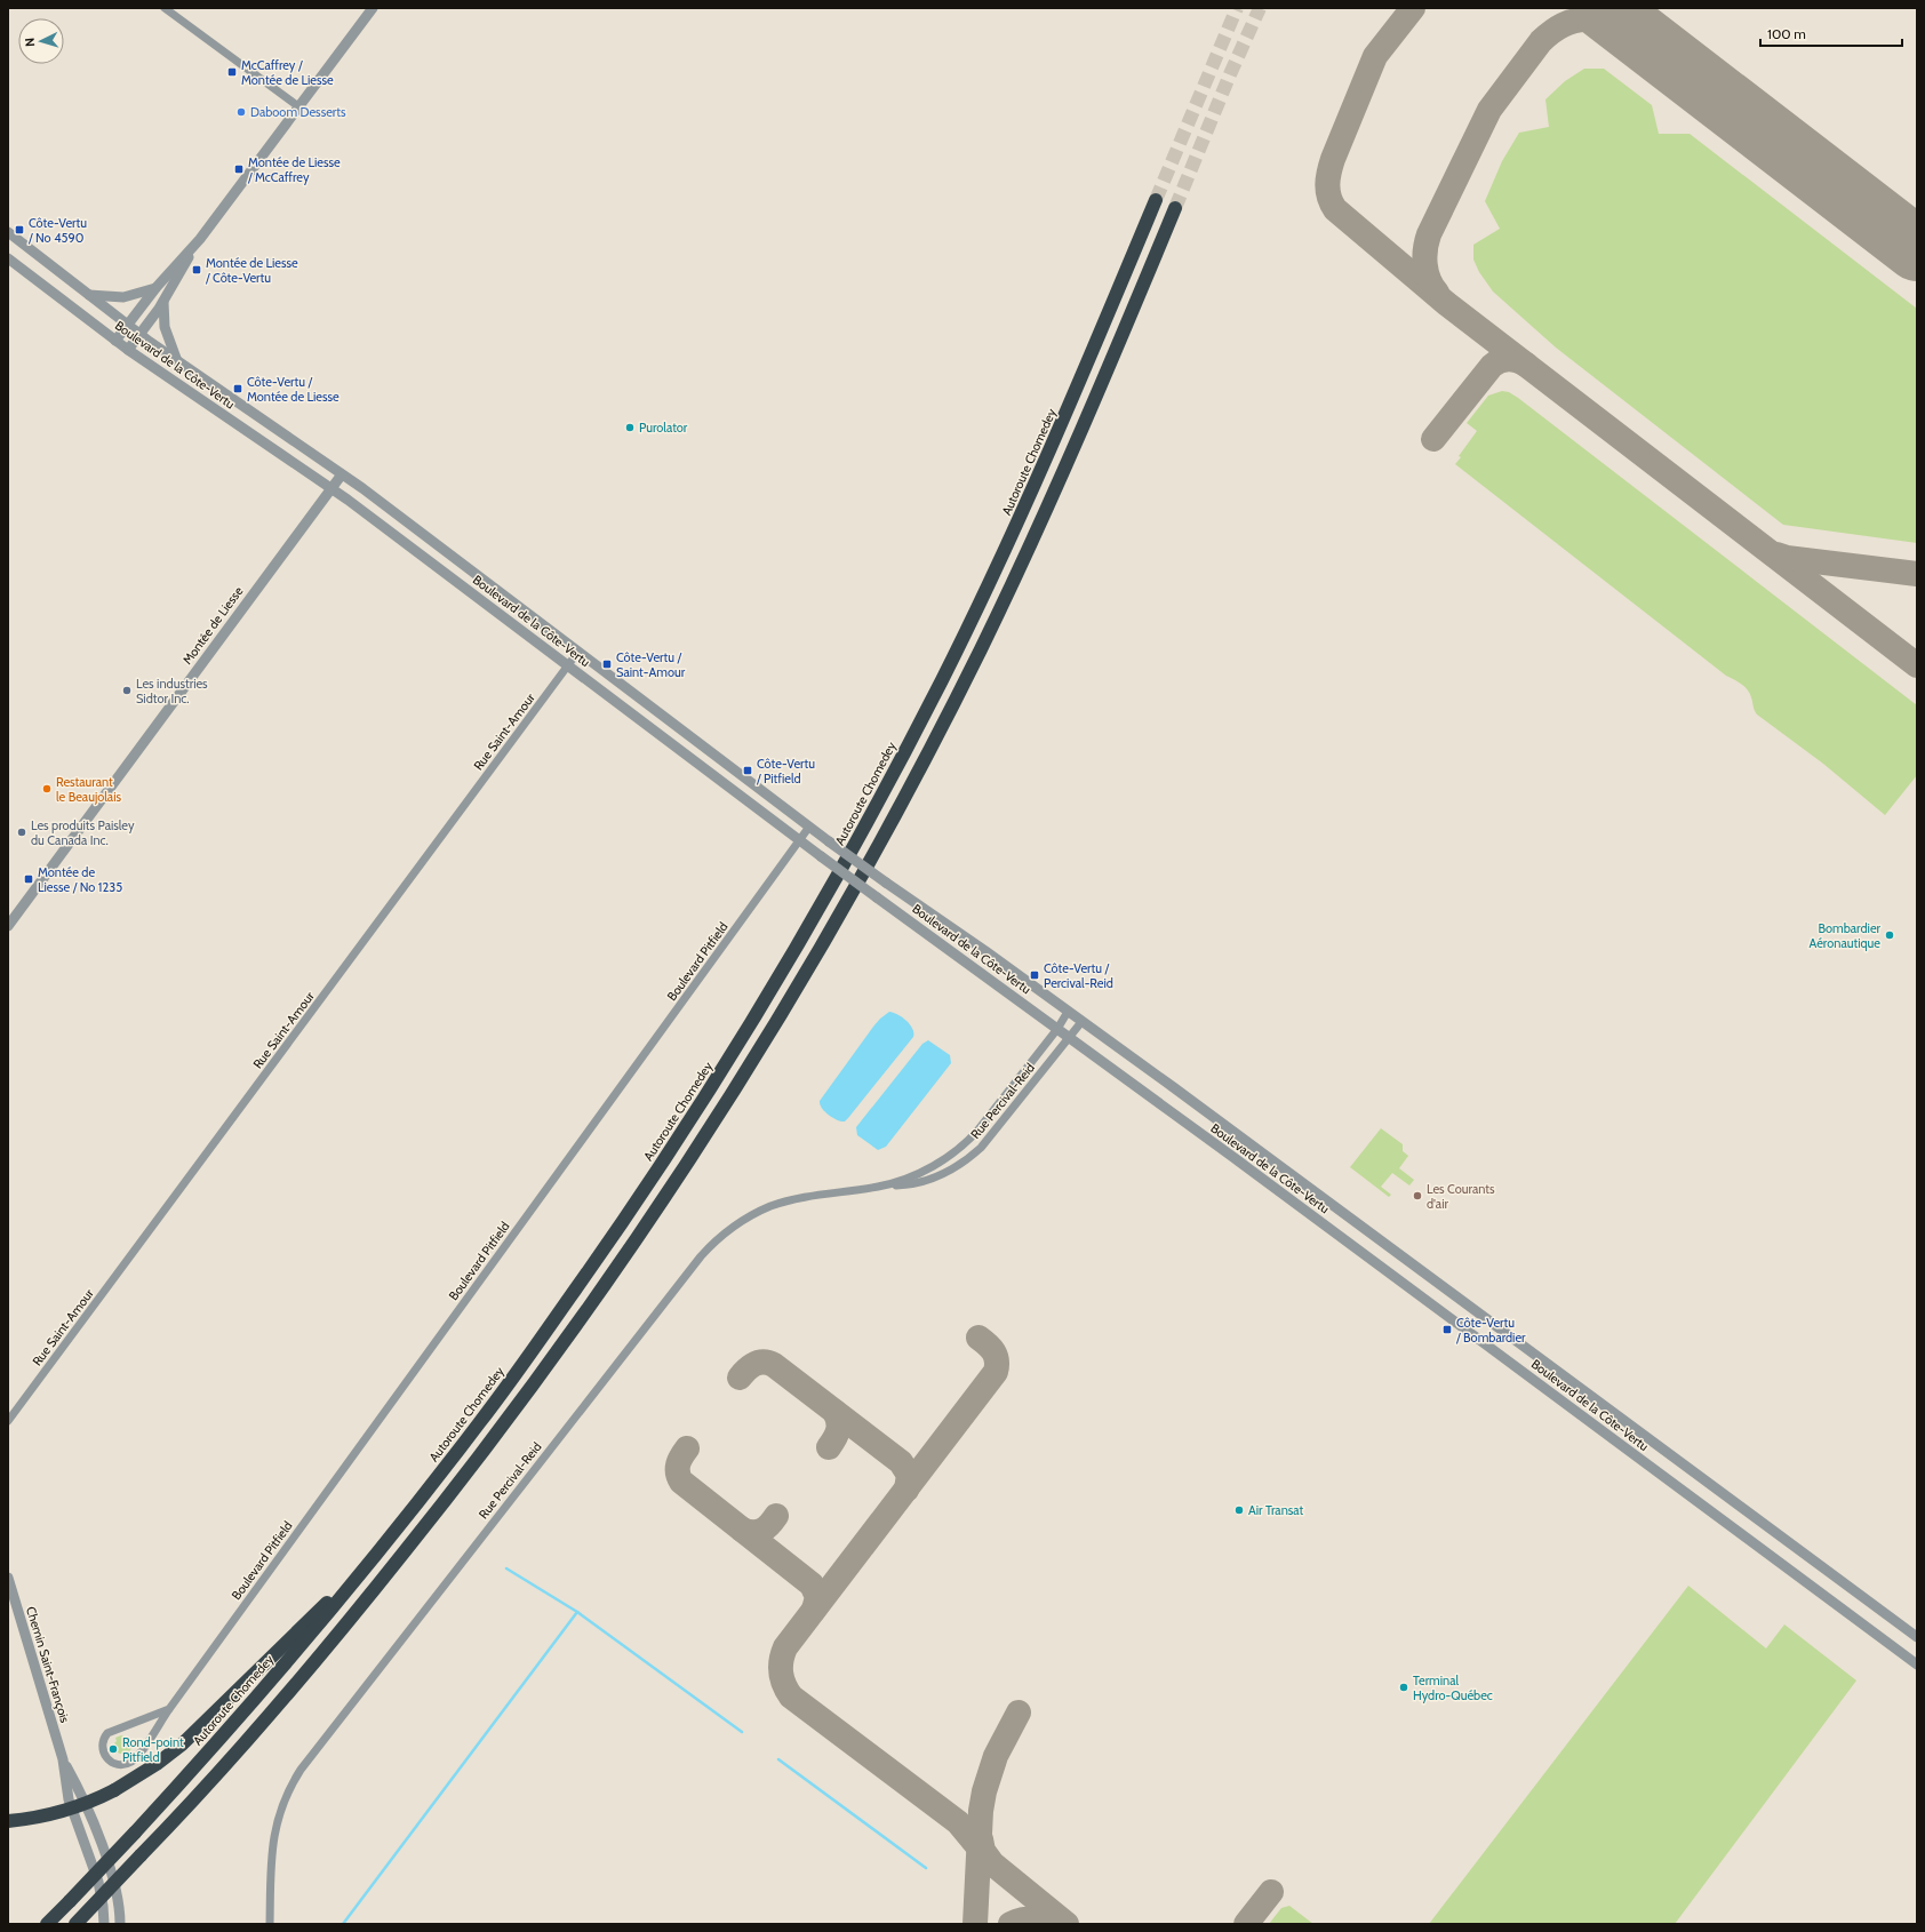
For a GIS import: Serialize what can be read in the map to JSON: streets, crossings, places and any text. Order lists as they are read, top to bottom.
{
  "streets": {
    "highway": ["Autoroute Chomedey"],
    "street": [
      "Boulevard de la Côte-Vertu",
      "Montée de Liesse",
      "Rue Saint-Amour",
      "Boulevard Pitfield",
      "Rue Percival-Reid",
      "Chemin Saint-François"
    ]
  },
  "crossings": [
    ["Boulevard de la Côte-Vertu", "Montée de Liesse"],
    ["Boulevard de la Côte-Vertu", "Rue Saint-Amour"],
    ["Boulevard de la Côte-Vertu", "Boulevard Pitfield"],
    ["Boulevard de la Côte-Vertu", "Rue Percival-Reid"]
  ],
  "places": {
    "transit": [
      "McCaffrey / Montée de Liesse",
      "Montée de Liesse / McCaffrey",
      "Côte-Vertu / No 4590",
      "Montée de Liesse / Côte-Vertu",
      "Côte-Vertu / Montée de Liesse",
      "Côte-Vertu / Saint-Amour",
      "Côte-Vertu / Pitfield",
      "Montée de Liesse / No 1235",
      "Côte-Vertu / Percival-Reid",
      "Côte-Vertu / Bombardier"
    ],
    "other": [
      "Daboom Desserts",
      "Purolator",
      "Les industries Sidtor Inc.",
      "Restaurant le Beaujolais",
      "Les produits Paisley du Canada Inc.",
      "Bombardier Aéronautique",
      "Les Courants d'air",
      "Air Transat",
      "Terminal Hydro-Québec",
      "Rond-point Pitfield"
    ]
  },
  "scale_bar": "100 m",
  "north": "left"
}
